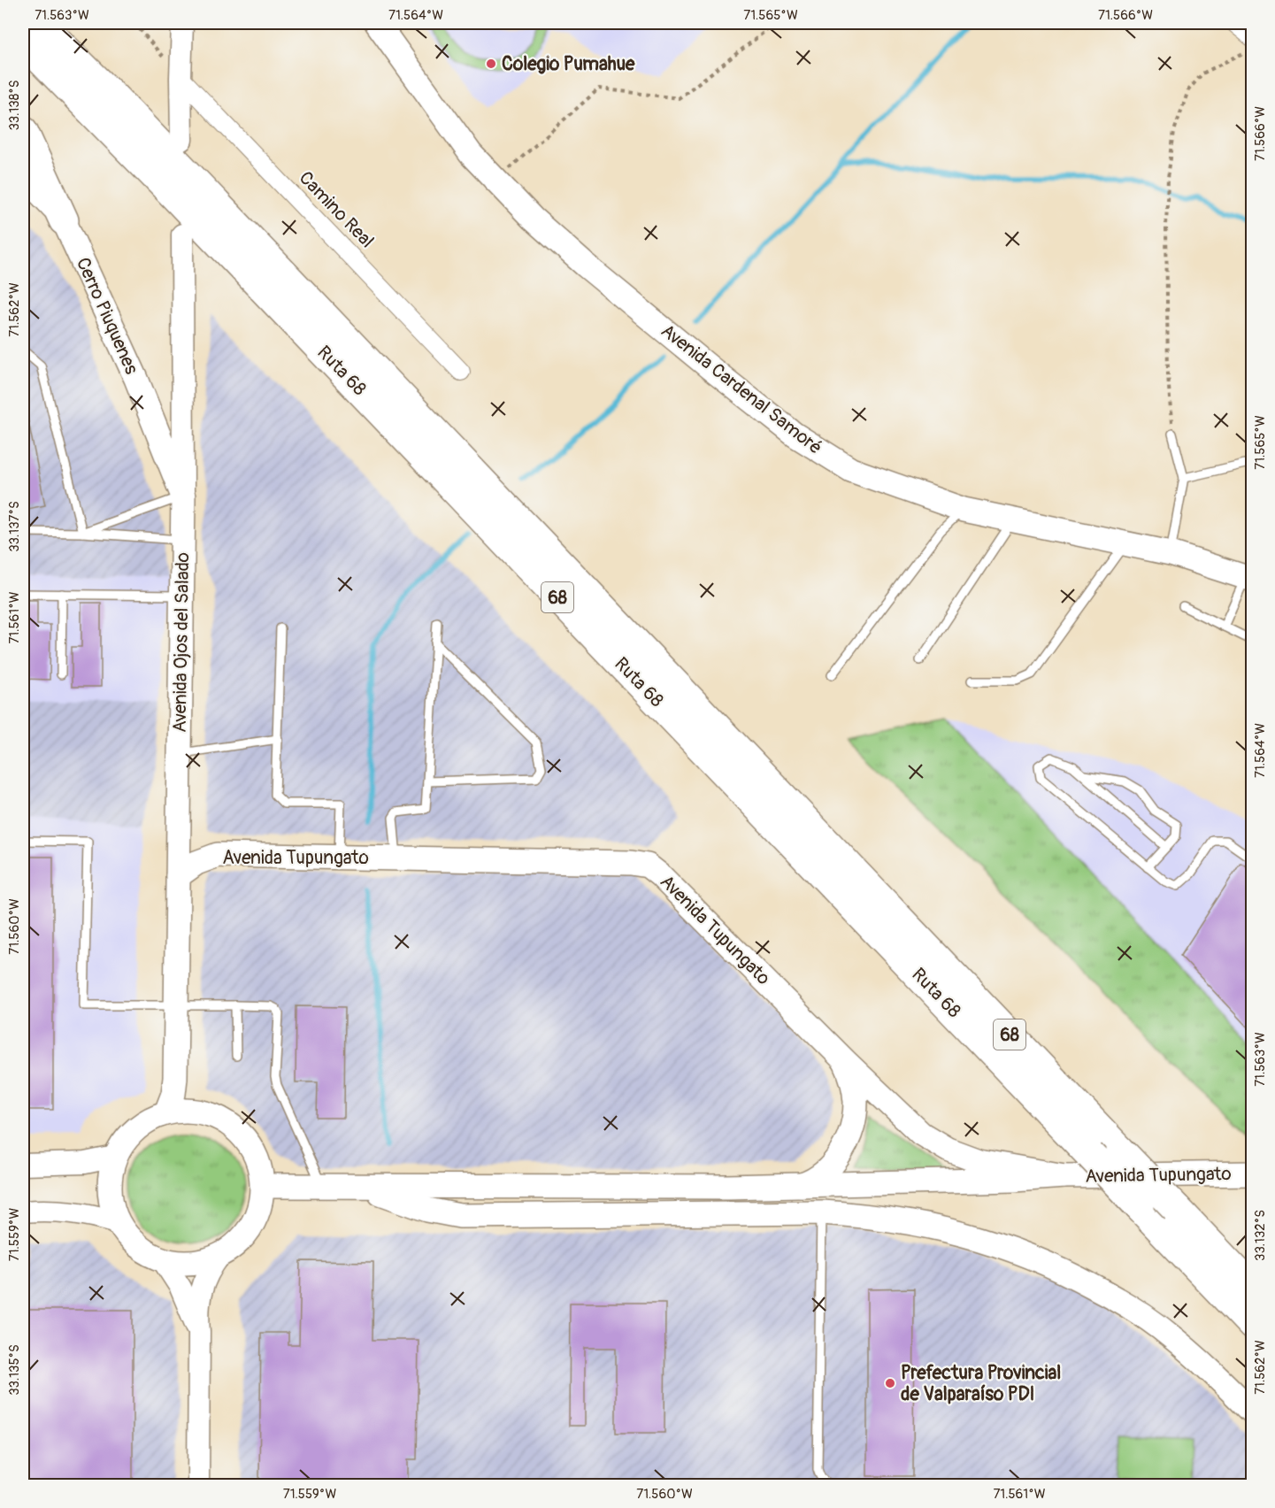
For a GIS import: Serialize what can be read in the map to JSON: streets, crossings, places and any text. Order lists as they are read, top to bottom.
{
  "streets": {
    "highway": ["Ruta 68", "68"],
    "main road": [
      "Cerro Piuquenes",
      "Avenida Cardenal Samoré",
      "Avenida Ojos del Salado",
      "Avenida Tupungato"
    ],
    "street": ["Camino Real"]
  },
  "crossings": [
    ["Cerro Piuquenes", "Avenida Ojos del Salado"],
    ["Avenida Ojos del Salado", "Avenida Tupungato"]
  ],
  "places": ["Colegio Pumahue", "Prefectura Provincial de Valparaíso PDI"],
  "coordinates": [
    "71.563°W",
    "71.564°W",
    "71.565°W",
    "71.566°W",
    "33.138°S",
    "71.562°W",
    "33.137°S",
    "71.561°W",
    "71.560°W",
    "71.559°W",
    "33.132°S",
    "33.135°S"
  ]
}
